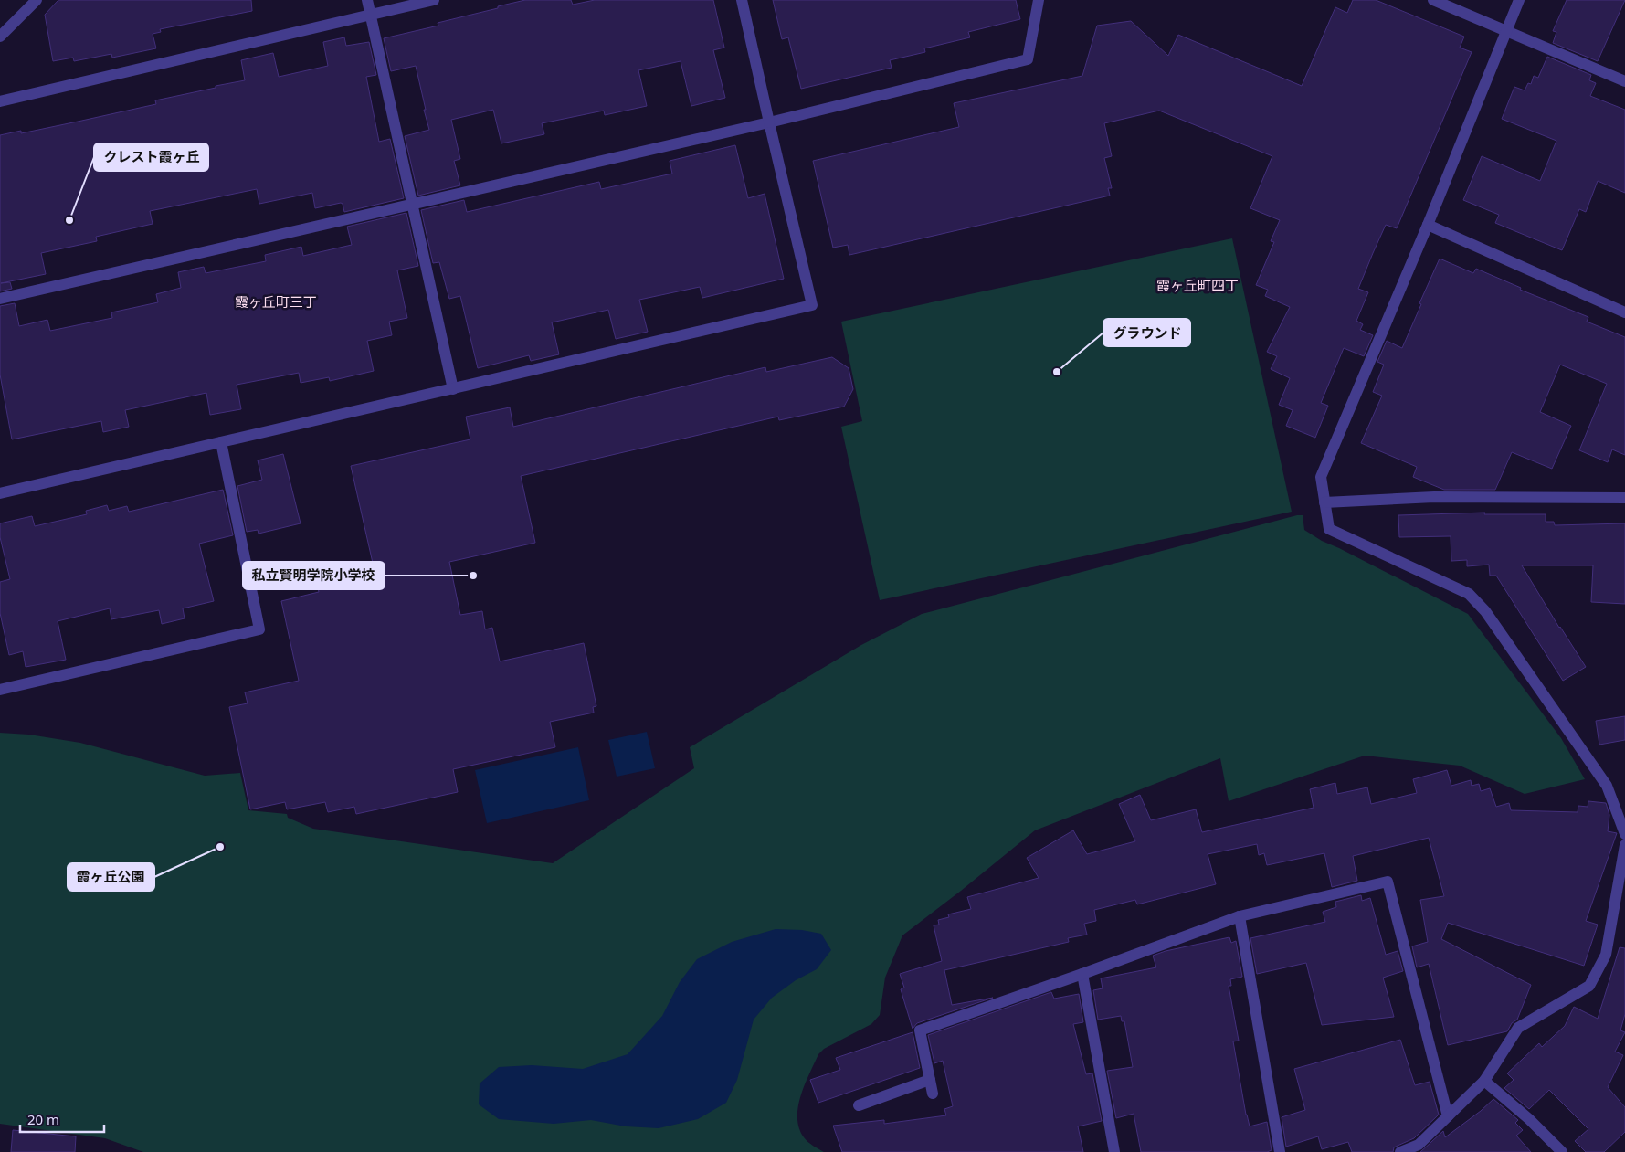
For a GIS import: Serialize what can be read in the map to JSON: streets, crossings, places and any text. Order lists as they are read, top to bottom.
{
  "districts": ["霞ヶ丘町四丁", "霞ヶ丘町三丁"],
  "places": [
    "クレスト霞ヶ丘",
    "グラウンド",
    "私立賢明学院小学校",
    "霞ヶ丘公園"
  ],
  "scale_bar": "20 m"
}
